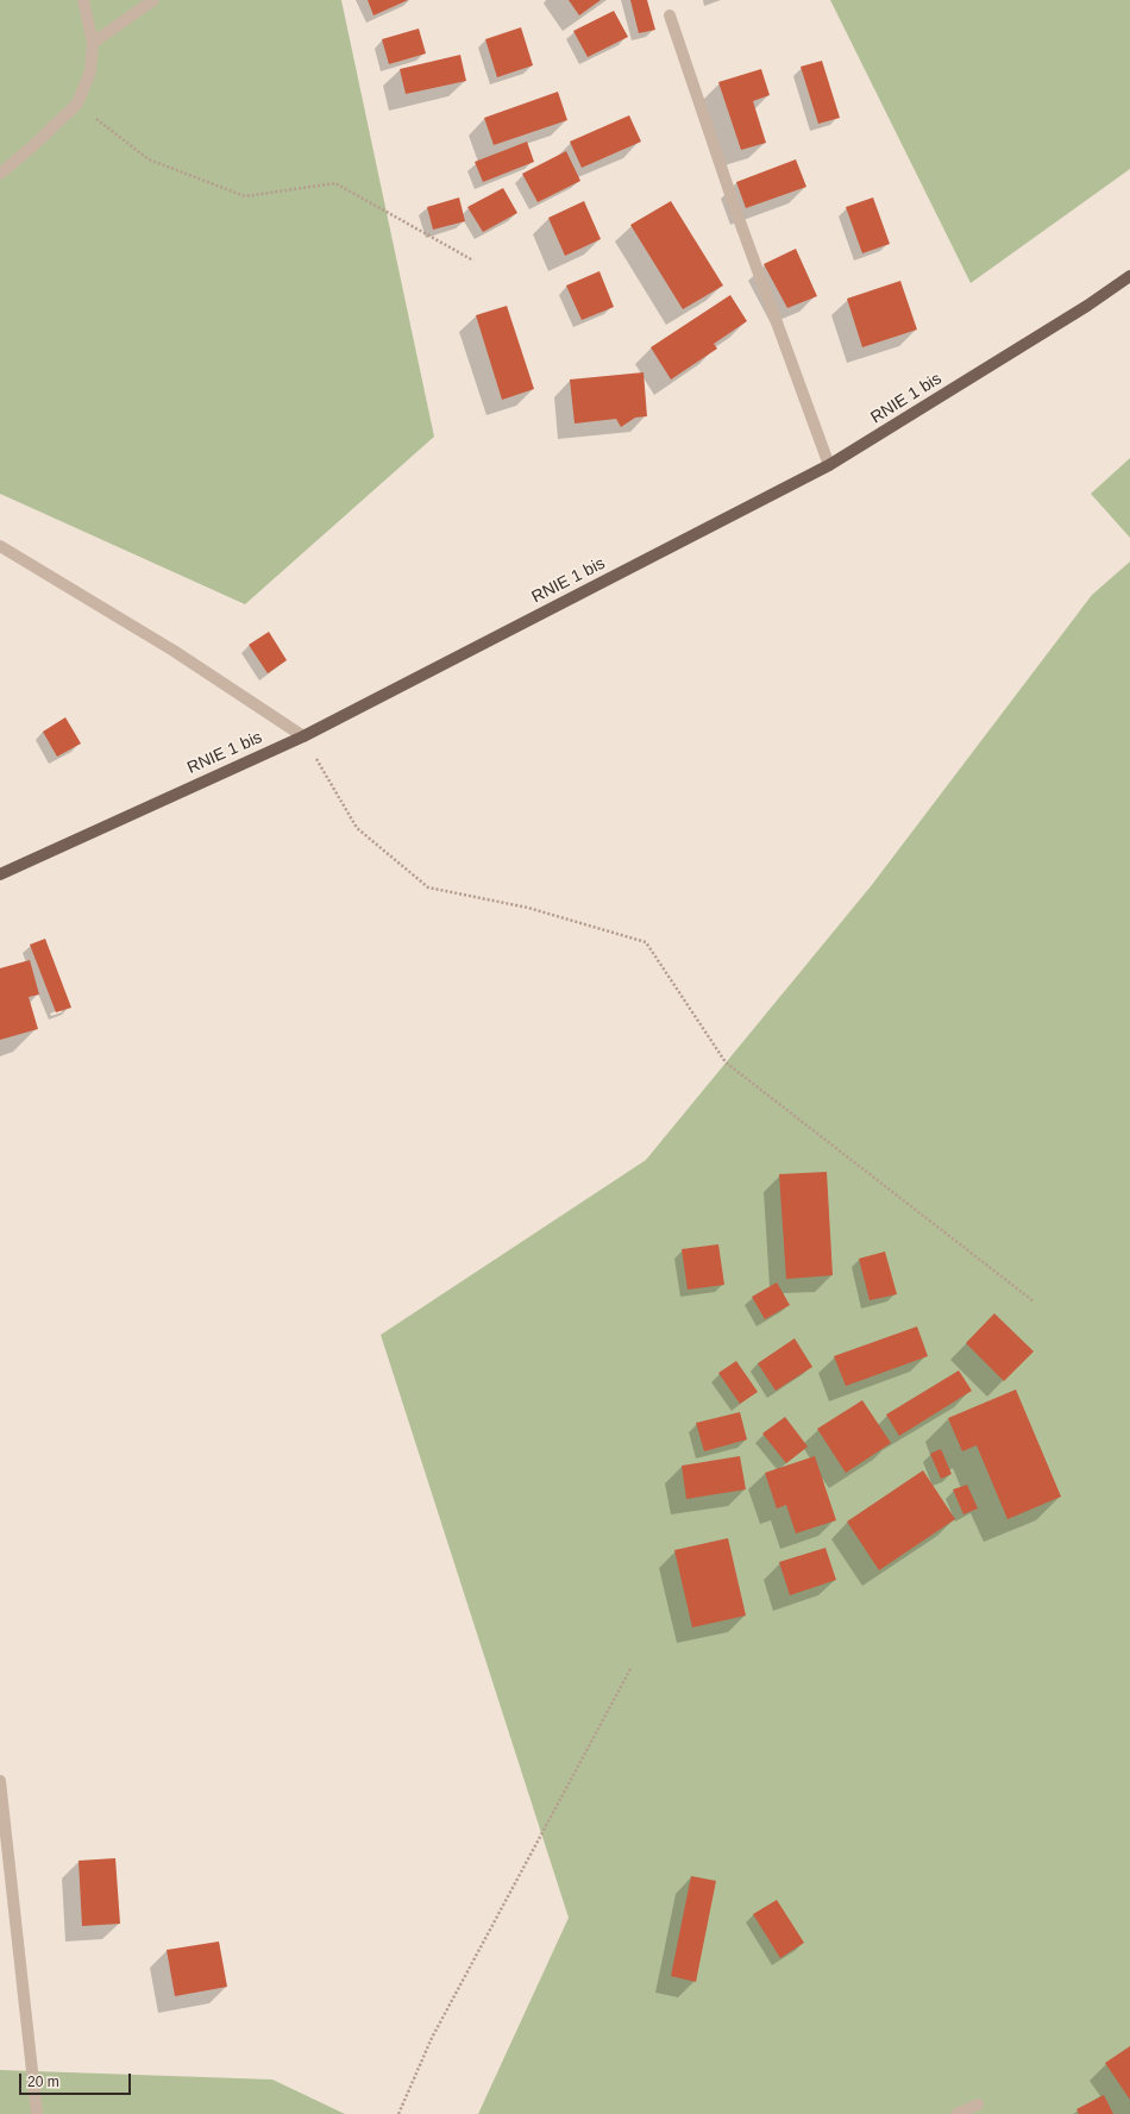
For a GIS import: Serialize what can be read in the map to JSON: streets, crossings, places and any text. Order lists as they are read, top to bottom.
{
  "streets": {
    "main road": ["RNIE 1 bis"]
  },
  "scale_bar": "20 m"
}
